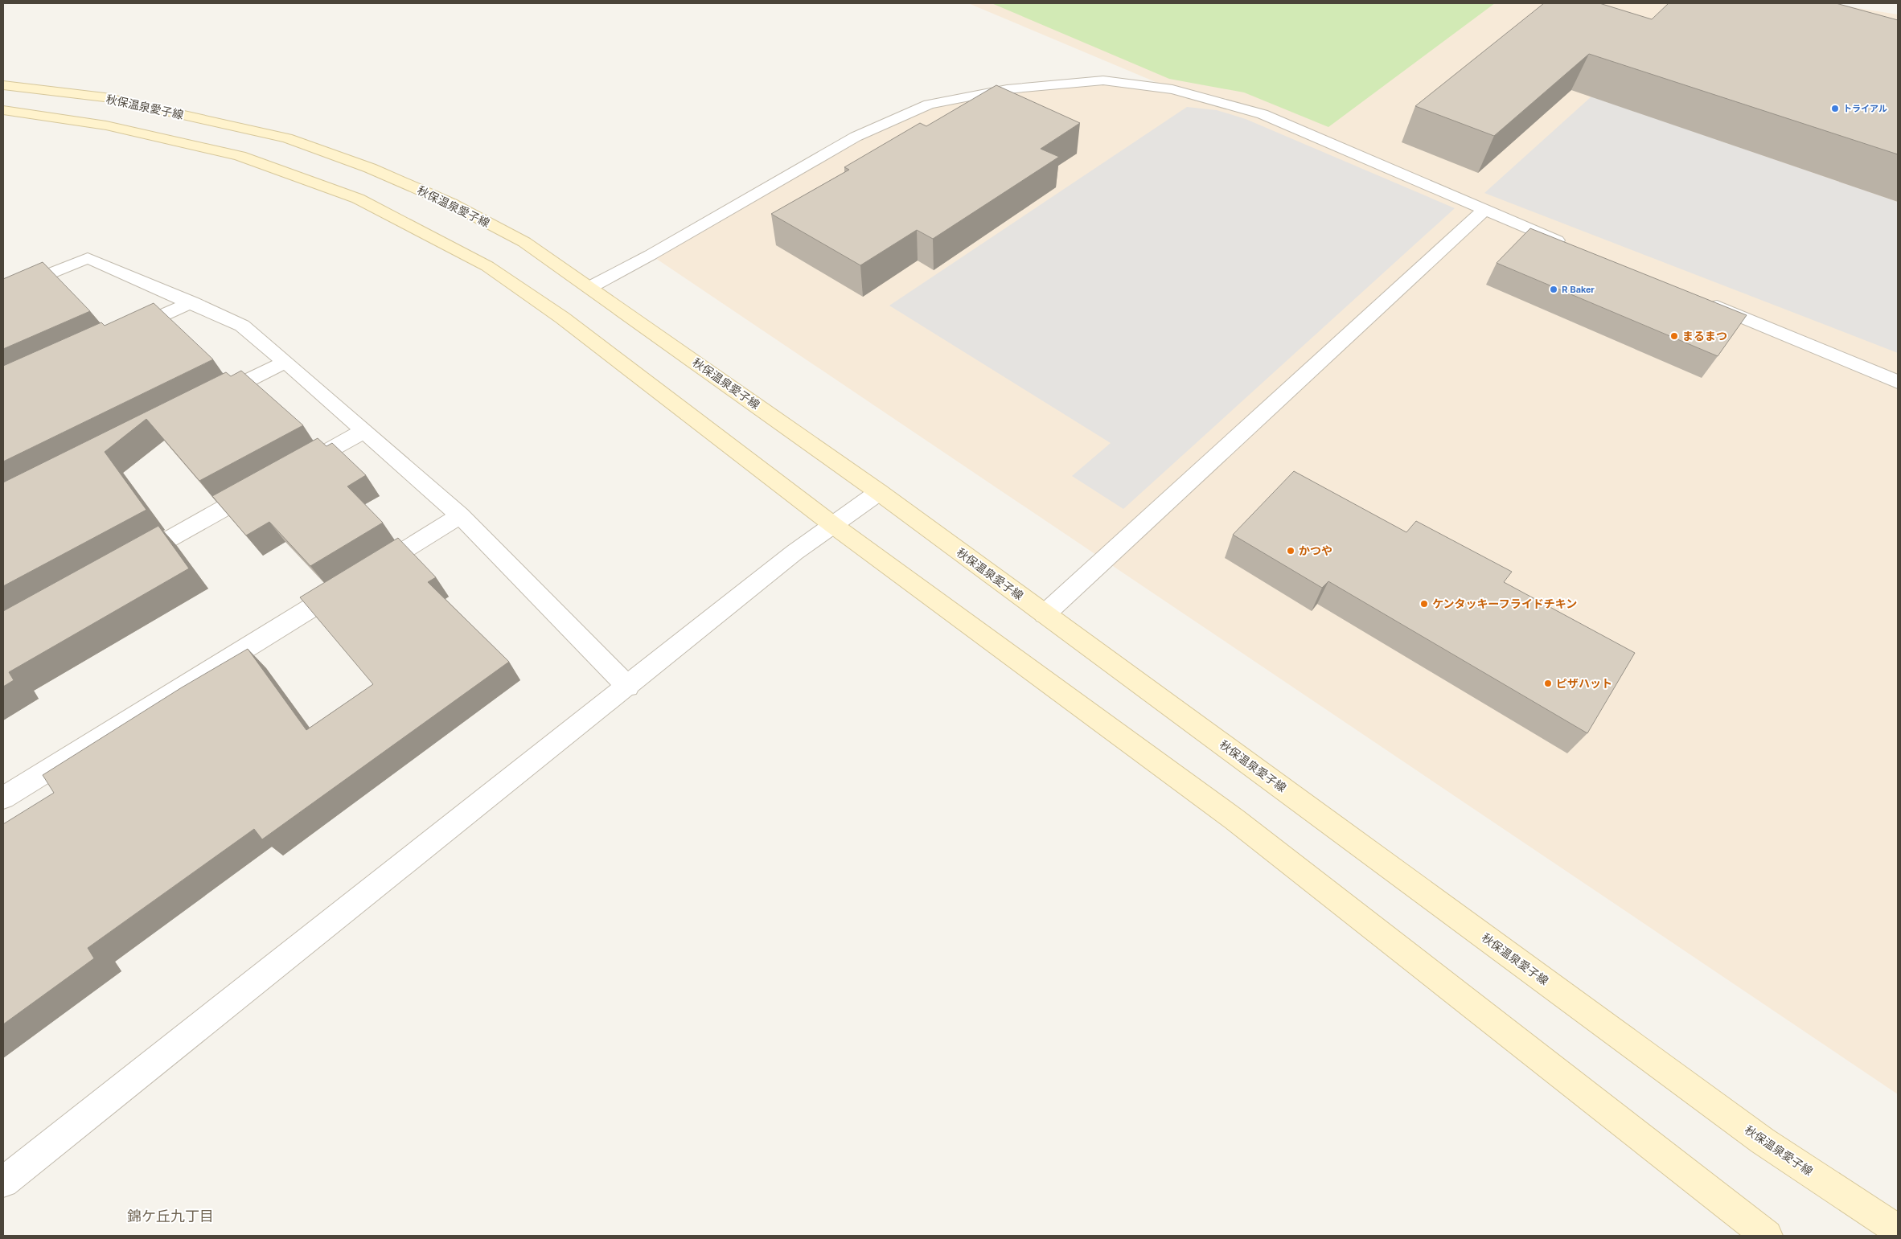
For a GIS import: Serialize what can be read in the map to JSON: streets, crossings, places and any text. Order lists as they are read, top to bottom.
{
  "streets": {
    "main road": ["秋保温泉愛子線"]
  },
  "districts": ["錦ケ丘九丁目"],
  "places": [
    "トライアル",
    "R Baker",
    "まるまつ",
    "かつや",
    "ケンタッキーフライドチキン",
    "ピザハット"
  ]
}
